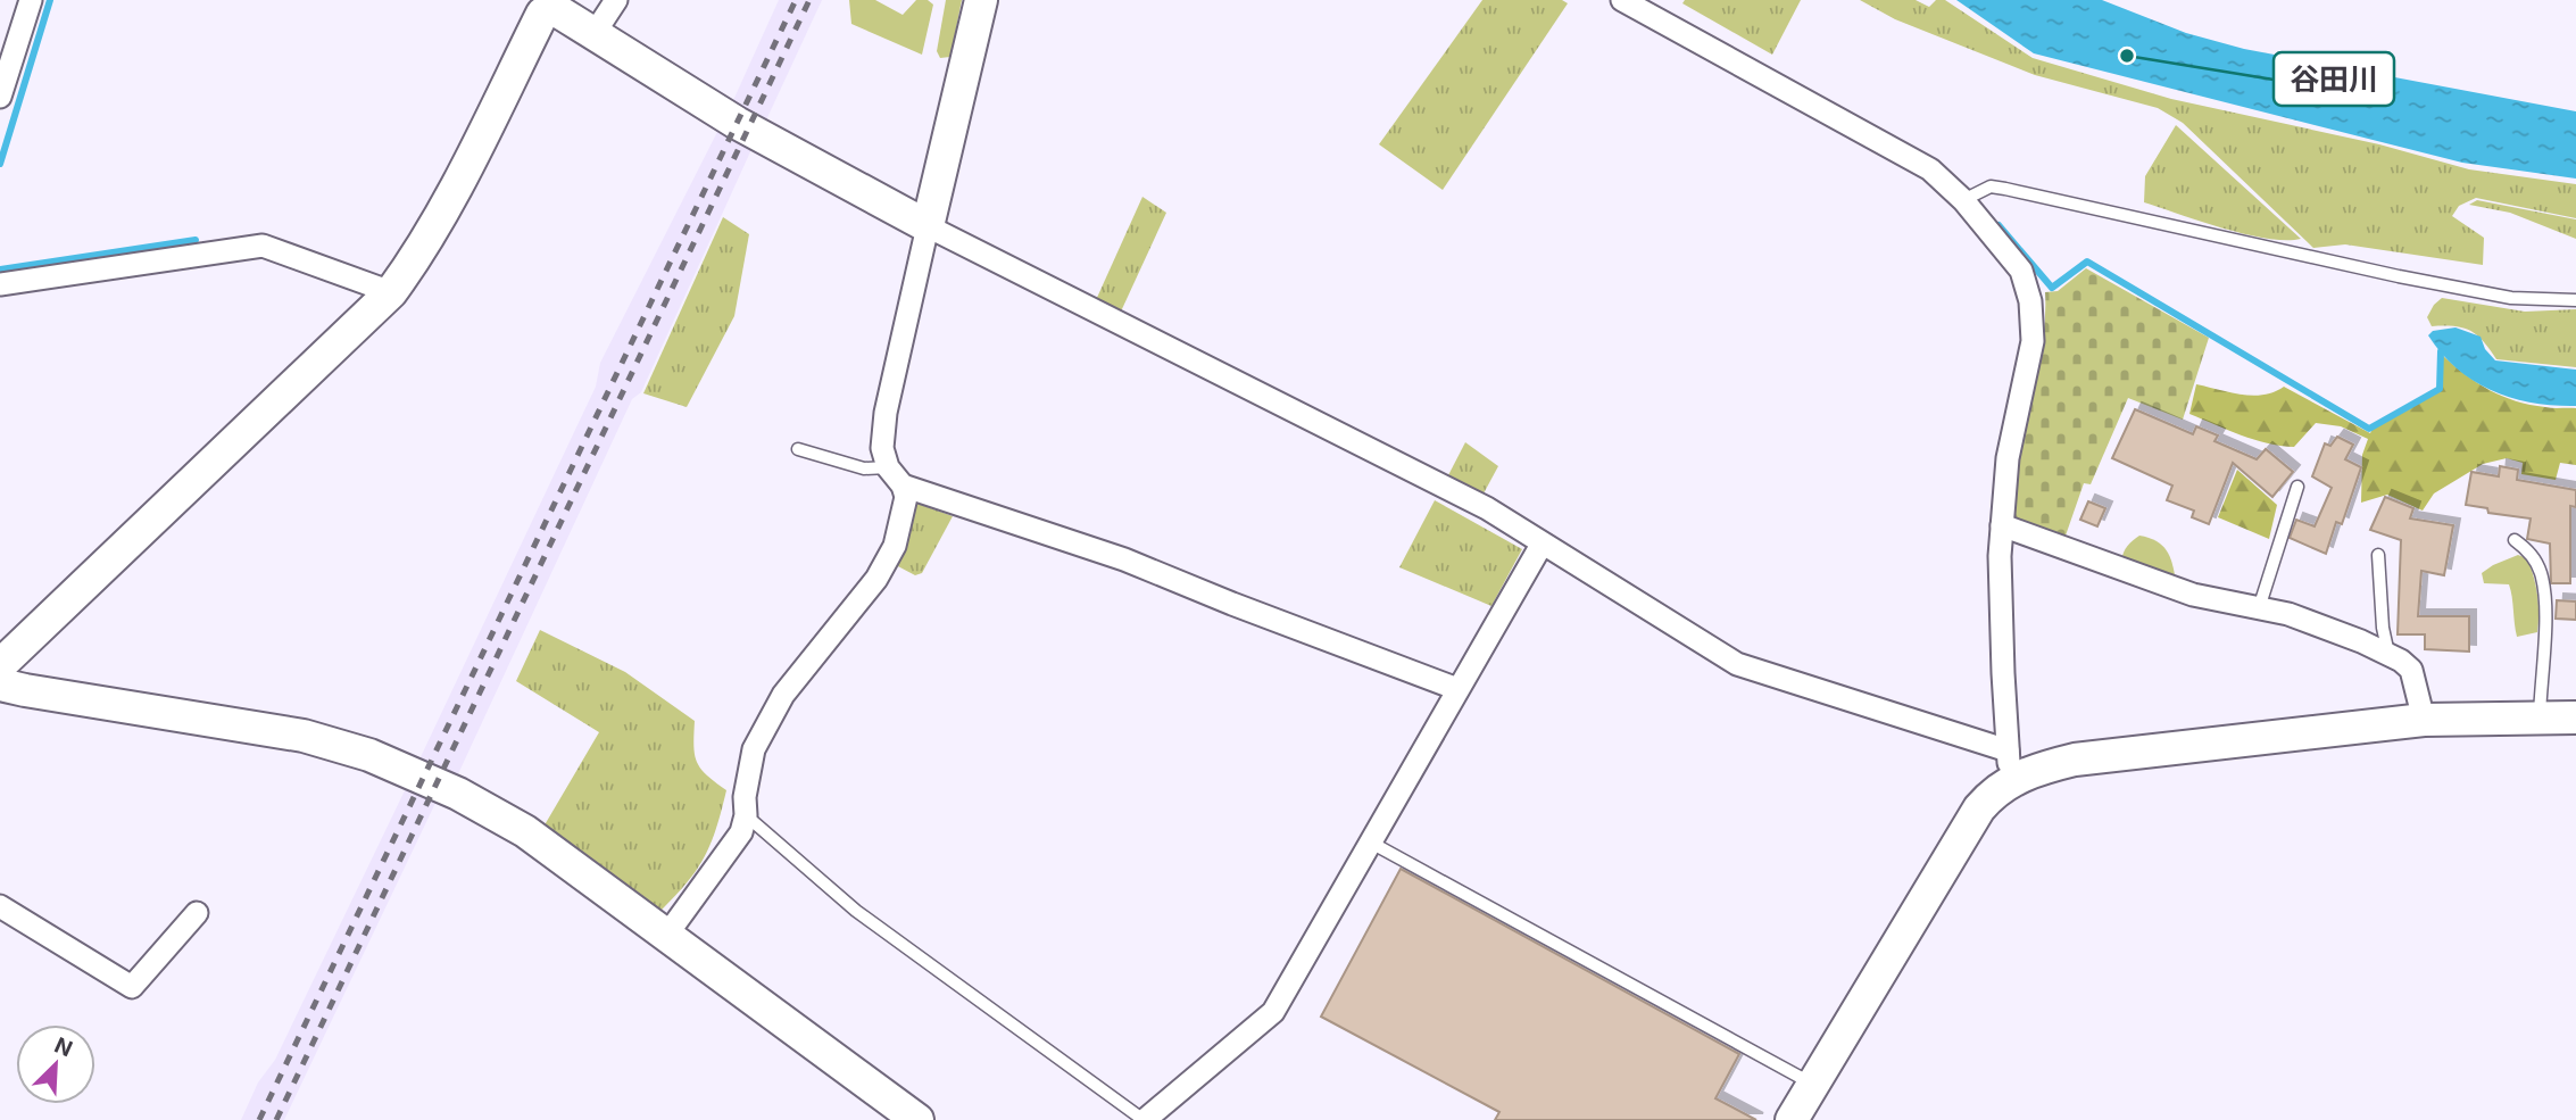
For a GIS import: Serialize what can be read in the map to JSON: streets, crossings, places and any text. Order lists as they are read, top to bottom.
{
  "places": ["谷田川"],
  "north": "top right"
}
